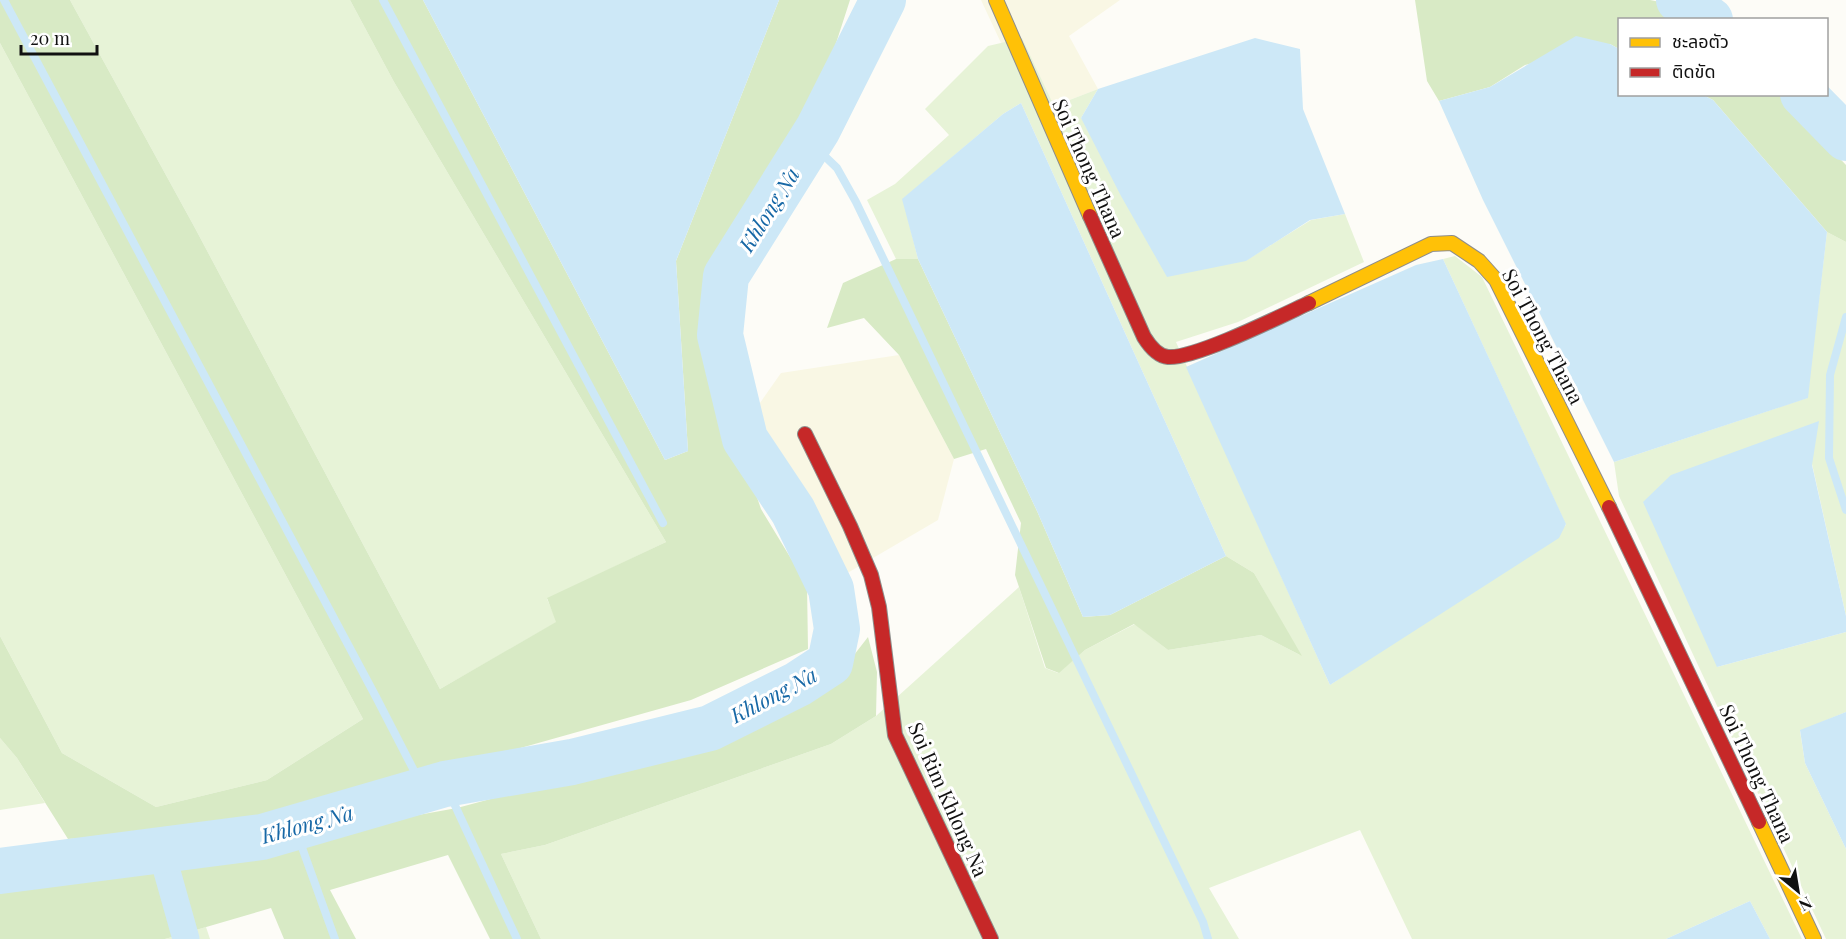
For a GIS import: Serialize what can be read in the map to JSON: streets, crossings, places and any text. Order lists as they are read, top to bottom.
{
  "streets": {
    "street": ["Soi Thong Thana", "Soi Rim Khlong Na"]
  },
  "water": ["Khlong Na"],
  "legend": ["ชะลอตัว", "ติดขัด"],
  "scale_bar": "20 m",
  "north": "bottom right"
}
